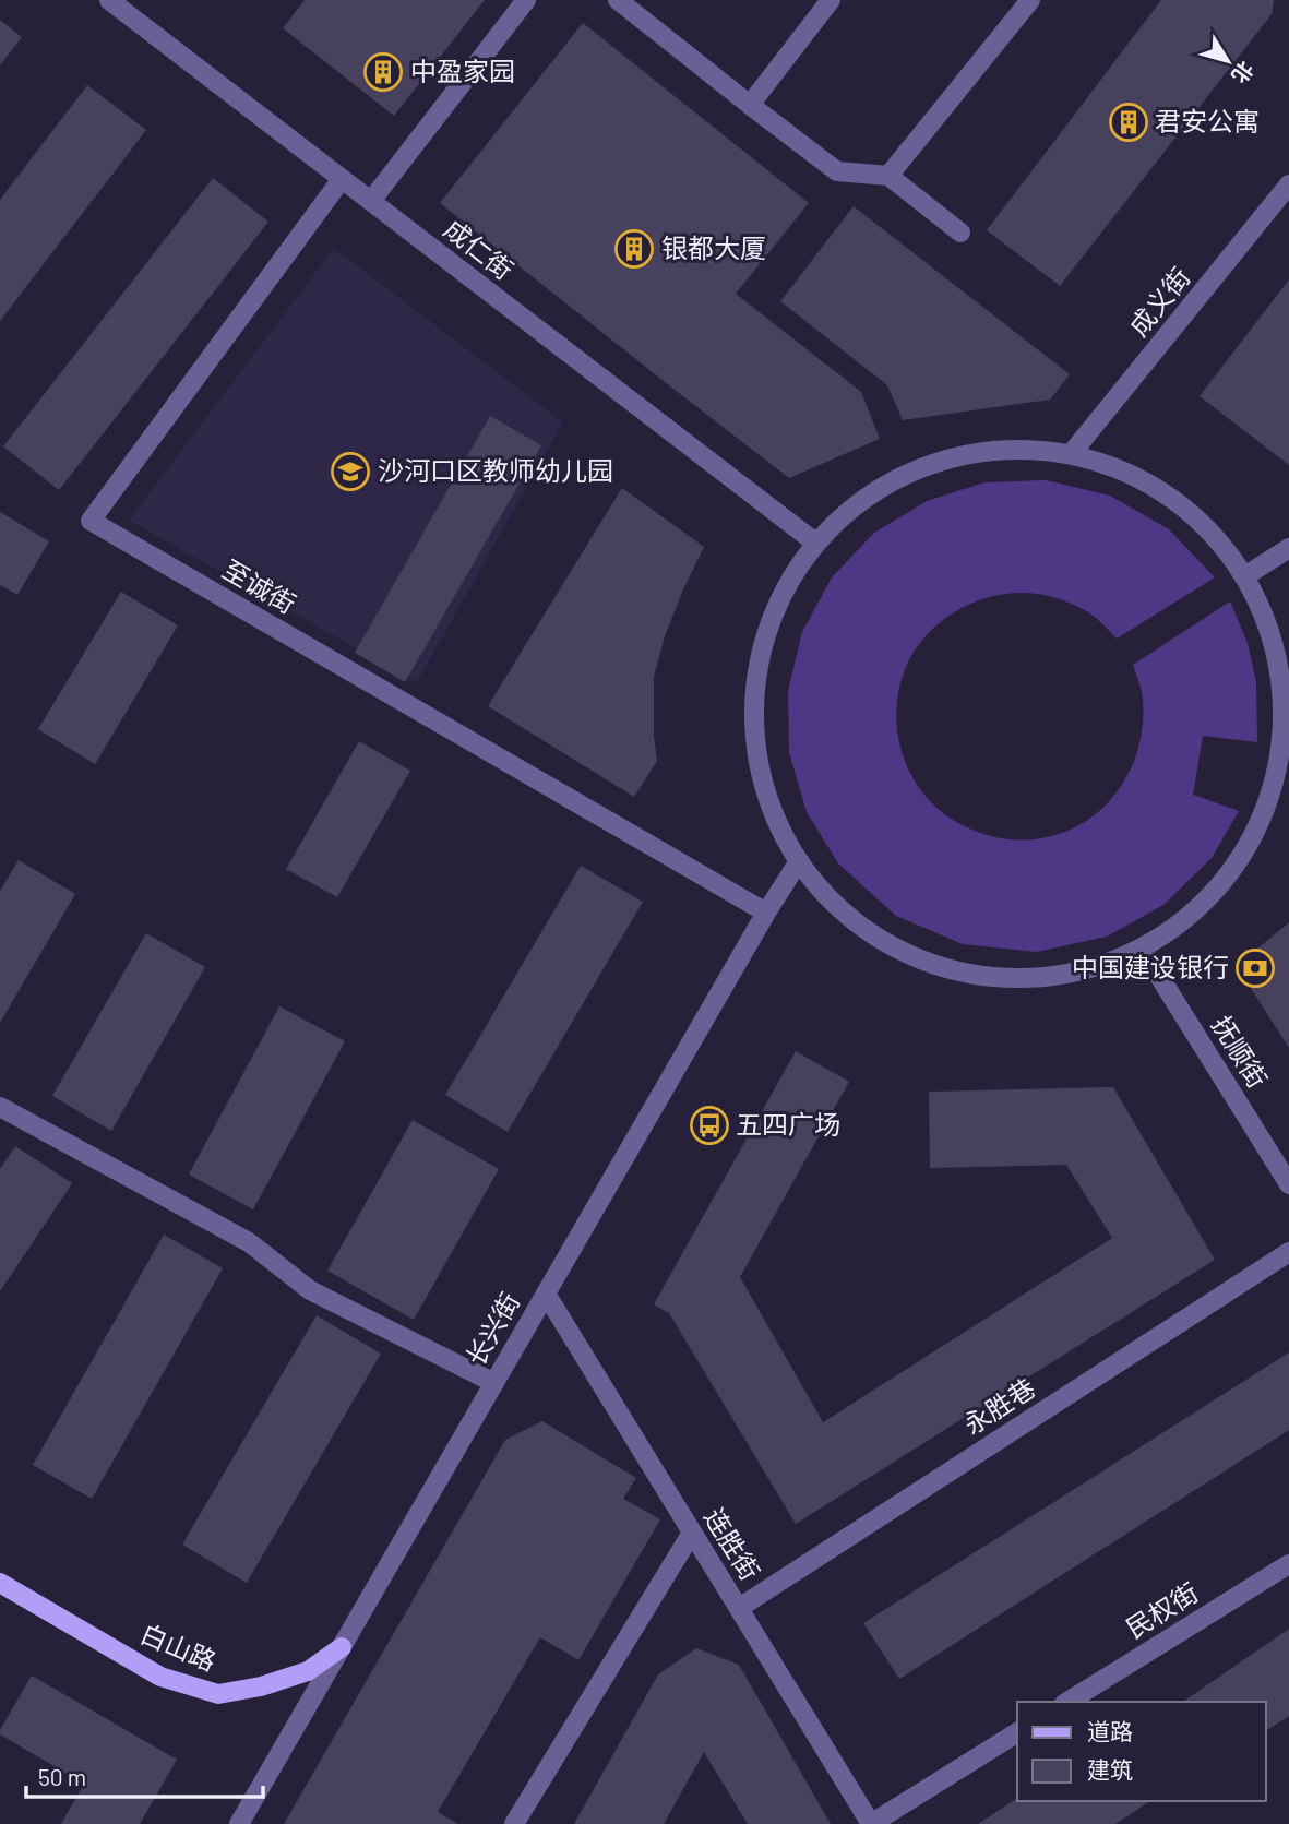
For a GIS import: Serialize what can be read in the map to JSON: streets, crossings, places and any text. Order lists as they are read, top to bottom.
{
  "streets": {
    "main road": ["白山路"],
    "street": [
      "成仁街",
      "成义街",
      "至诚街",
      "抚顺街",
      "长兴街",
      "永胜巷",
      "连胜街",
      "民权街"
    ]
  },
  "crossings": [
    ["成仁街", "至诚街"],
    ["至诚街", "长兴街"],
    ["长兴街", "连胜街"],
    ["长兴街", "白山路"],
    ["永胜巷", "连胜街"]
  ],
  "places": {
    "building": ["中盈家园", "君安公寓", "银都大厦"],
    "school or university": ["沙河口区教师幼儿园"],
    "bank": ["中国建设银行"],
    "bus stop": ["五四广场"]
  },
  "legend": ["道路", "建筑"],
  "scale_bar": "50 m",
  "north": "bottom right"
}
